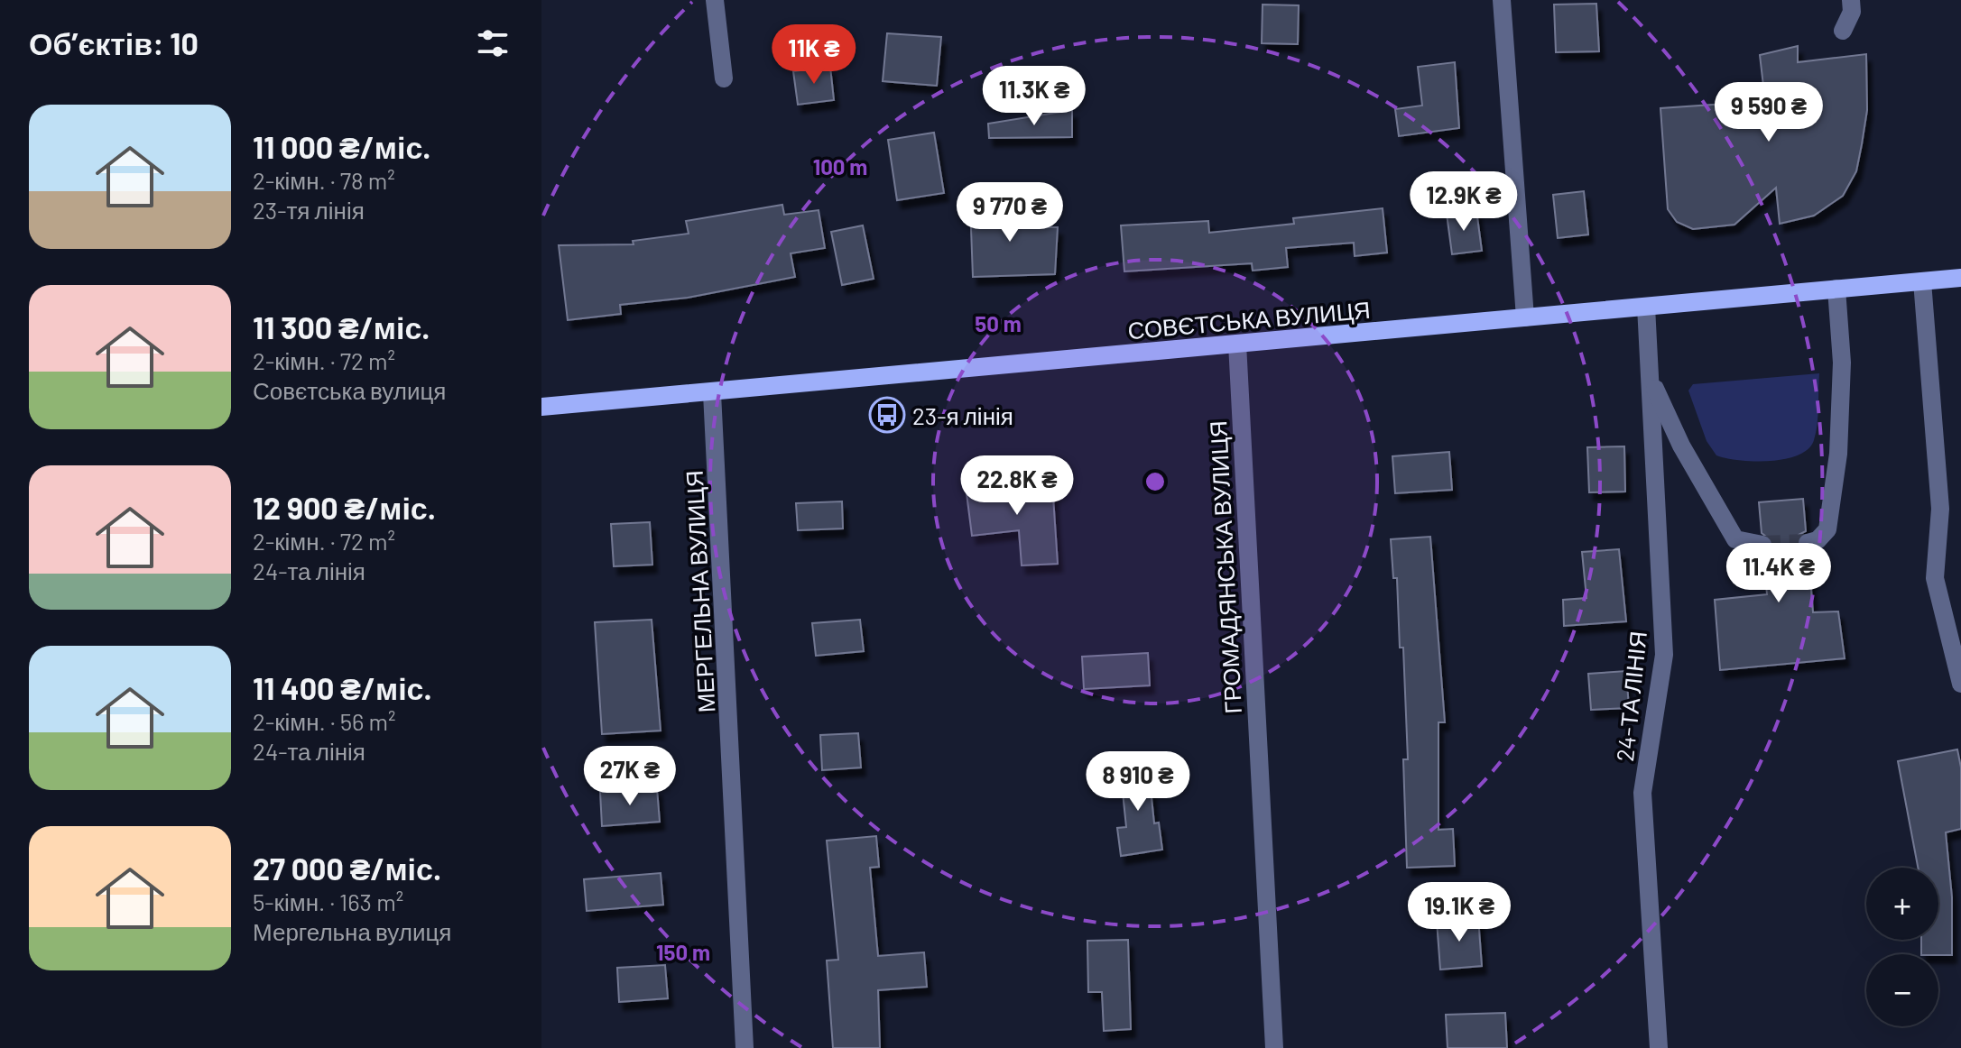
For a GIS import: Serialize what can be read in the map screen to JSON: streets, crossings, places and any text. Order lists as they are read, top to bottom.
{
  "streets": {
    "main road": ["СОВЄТСЬКА ВУЛИЦЯ"],
    "street": ["ГРОМАДЯНСЬКА ВУЛИЦЯ", "МЕРГЕЛЬНА ВУЛИЦЯ", "24-ТА ЛІНІЯ"]
  },
  "crossings": [
    ["СОВЄТСЬКА ВУЛИЦЯ", "ГРОМАДЯНСЬКА ВУЛИЦЯ"],
    ["СОВЄТСЬКА ВУЛИЦЯ", "МЕРГЕЛЬНА ВУЛИЦЯ"],
    ["СОВЄТСЬКА ВУЛИЦЯ", "24-ТА ЛІНІЯ"]
  ],
  "places": {
    "bus stop": ["23-я лінія"]
  },
  "page": {
    "heading": "Об’єктів: 10",
    "price": [
      "11K ₴",
      "11.3K ₴",
      "9 590 ₴",
      "12.9K ₴",
      "9 770 ₴",
      "22.8K ₴",
      "11.4K ₴",
      "27K ₴",
      "8 910 ₴",
      "19.1K ₴"
    ],
    "list": [
      {
        "name": "11 000 ₴/міс.",
        "note": "2-кімн. · 78 m² · 23-тя лінія"
      },
      {
        "name": "11 300 ₴/міс.",
        "note": "2-кімн. · 72 m² · Совєтська вулиця"
      },
      {
        "name": "12 900 ₴/міс.",
        "note": "2-кімн. · 72 m² · 24-та лінія"
      },
      {
        "name": "11 400 ₴/міс.",
        "note": "2-кімн. · 56 m² · 24-та лінія"
      },
      {
        "name": "27 000 ₴/міс.",
        "note": "5-кімн. · 163 m² · Мергельна вулиця"
      }
    ],
    "map_buttons": ["+", "−"]
  },
  "rings": ["100 m", "50 m", "150 m"]
}
